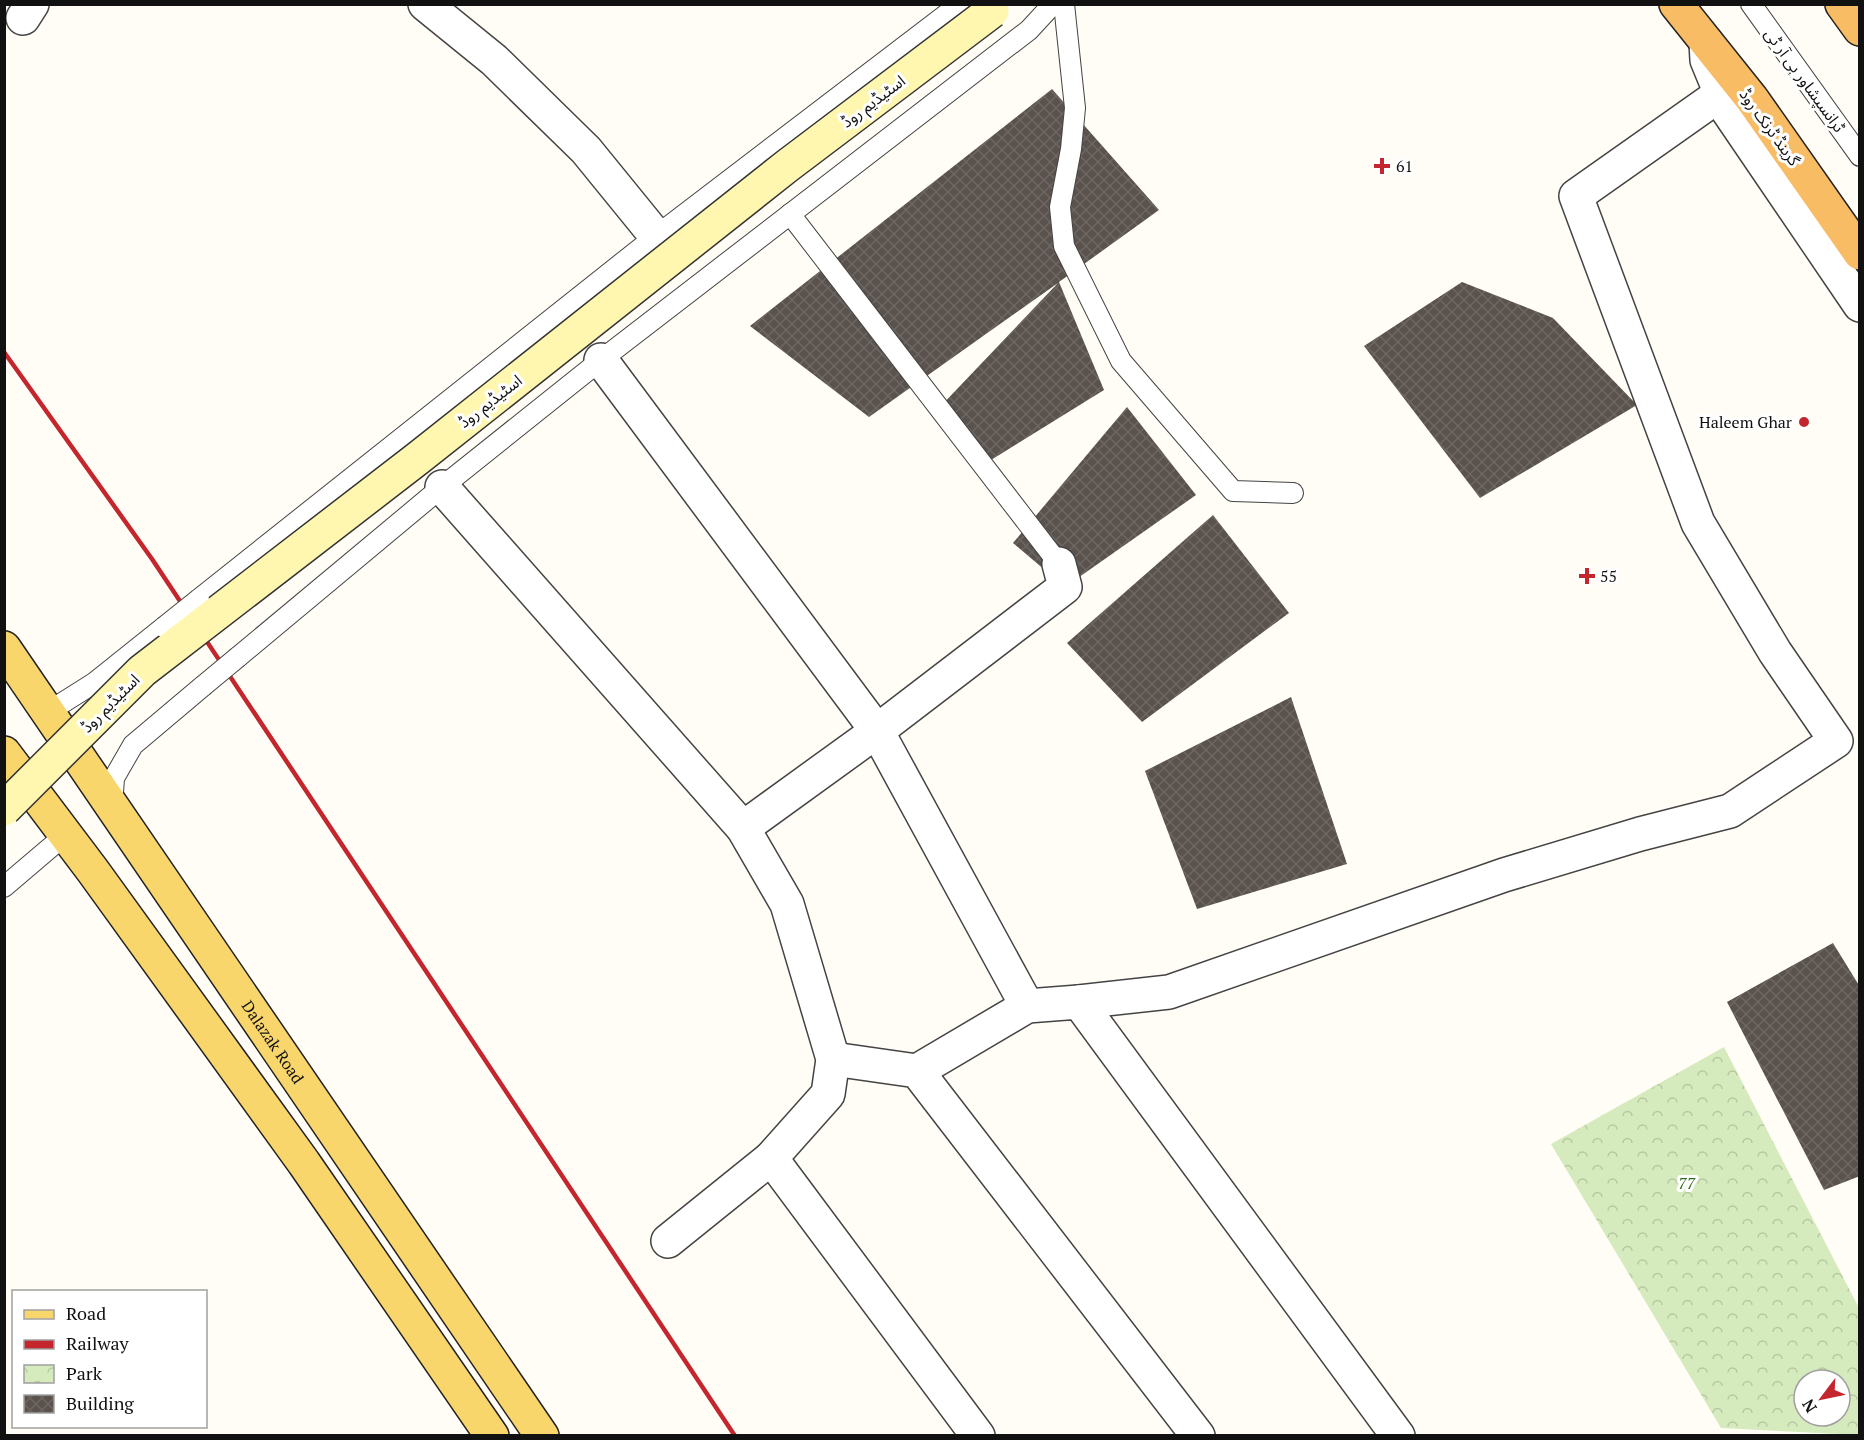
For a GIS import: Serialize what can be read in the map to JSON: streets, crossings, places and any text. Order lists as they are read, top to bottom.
{
  "streets": {
    "highway": ["گرینڈ ٹرنک روڈ"],
    "main road": ["اسٹیڈیم روڈ", "Dalazak Road"],
    "lane": ["ٹرانسپشاور بی آر ٹی"]
  },
  "parks": ["77"],
  "places": {
    "health": ["61", "55"],
    "other": ["Haleem Ghar"]
  },
  "legend": [
    "Road",
    "Railway",
    "Park",
    "Building"
  ],
  "north": "bottom left"
}
